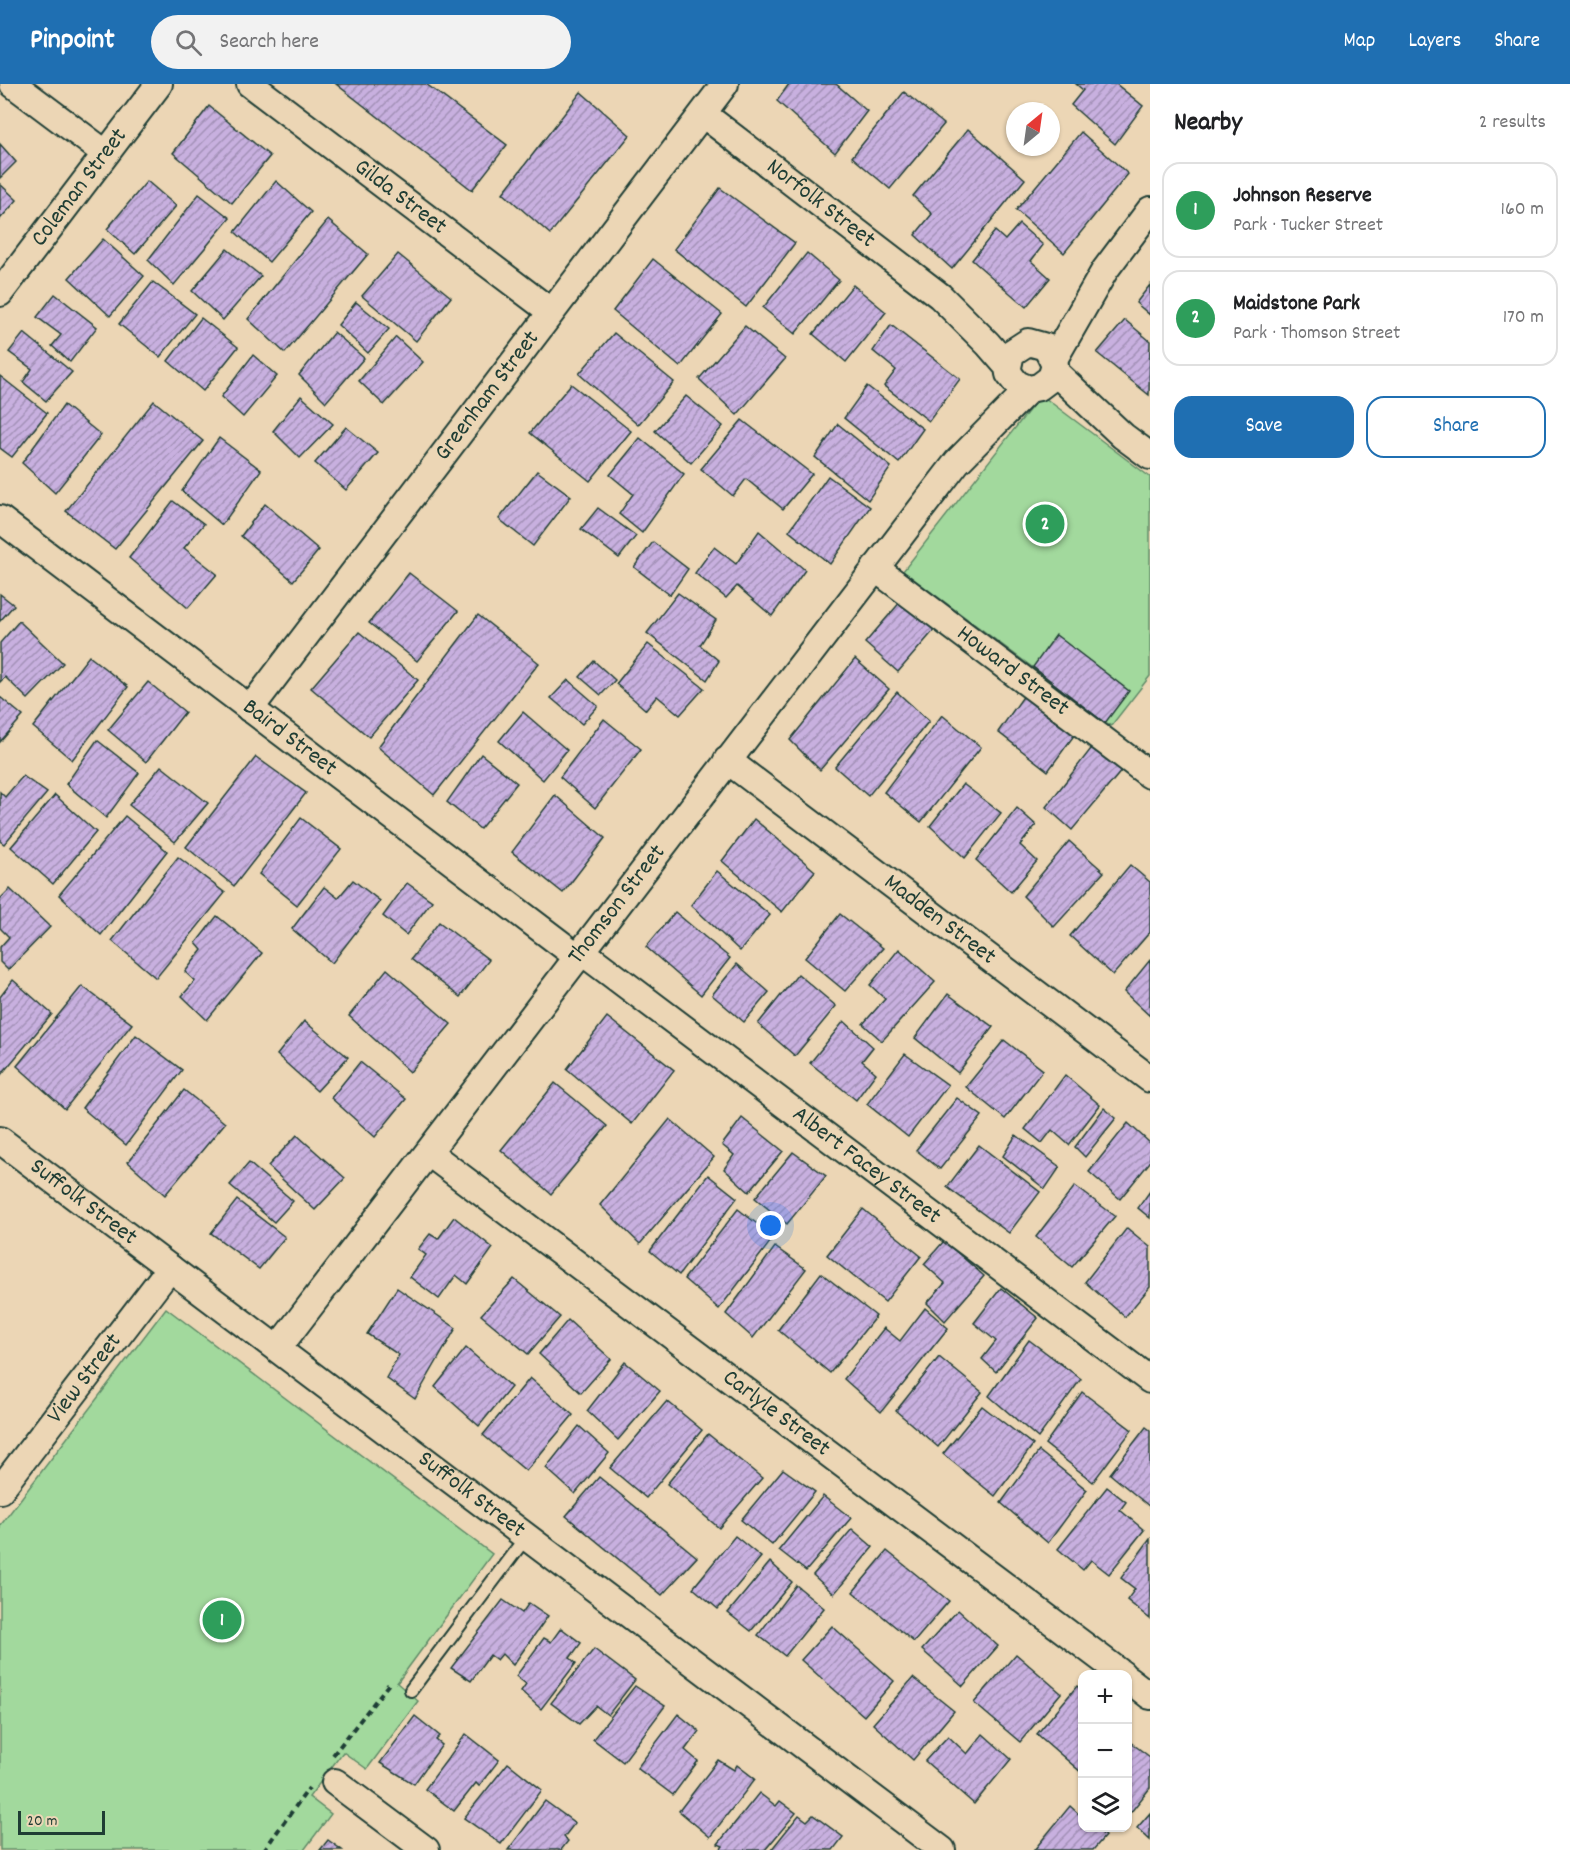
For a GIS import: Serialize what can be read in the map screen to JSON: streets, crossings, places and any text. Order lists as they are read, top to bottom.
{
  "streets": {
    "street": [
      "Coleman Street",
      "Gilda Street",
      "Norfolk Street",
      "Greenham Street",
      "Howard Street",
      "Baird Street",
      "Thomson Street",
      "Madden Street",
      "Albert Facey Street",
      "Suffolk Street",
      "View Street",
      "Carlyle Street"
    ]
  },
  "crossings": [
    ["Gilda Street", "Greenham Street"],
    ["Norfolk Street", "Greenham Street"],
    ["Norfolk Street", "Thomson Street"],
    ["Greenham Street", "Baird Street"],
    ["Howard Street", "Thomson Street"],
    ["Baird Street", "Thomson Street"],
    ["Baird Street", "Albert Facey Street"],
    ["Thomson Street", "Madden Street"],
    ["Thomson Street", "Albert Facey Street"],
    ["Thomson Street", "Suffolk Street"],
    ["Thomson Street", "Carlyle Street"],
    ["Suffolk Street", "View Street"]
  ],
  "scale_bar": "20 m",
  "north": "top right",
  "page": {
    "header": "Pinpoint",
    "search": "Search here",
    "nav": ["Map", "Layers", "Share"],
    "heading": ["Nearby", "2 results"],
    "list": [
      {
        "mark": "1",
        "name": "Johnson Reserve",
        "note": "Park · Tucker Street",
        "value": "160 m"
      },
      {
        "mark": "2",
        "name": "Maidstone Park",
        "note": "Park · Thomson Street",
        "value": "170 m"
      }
    ],
    "buttons": ["Save", "Share"],
    "pins": ["2", "1"],
    "map_buttons": ["+", "−"],
    "scale": "20 m"
  }
}
